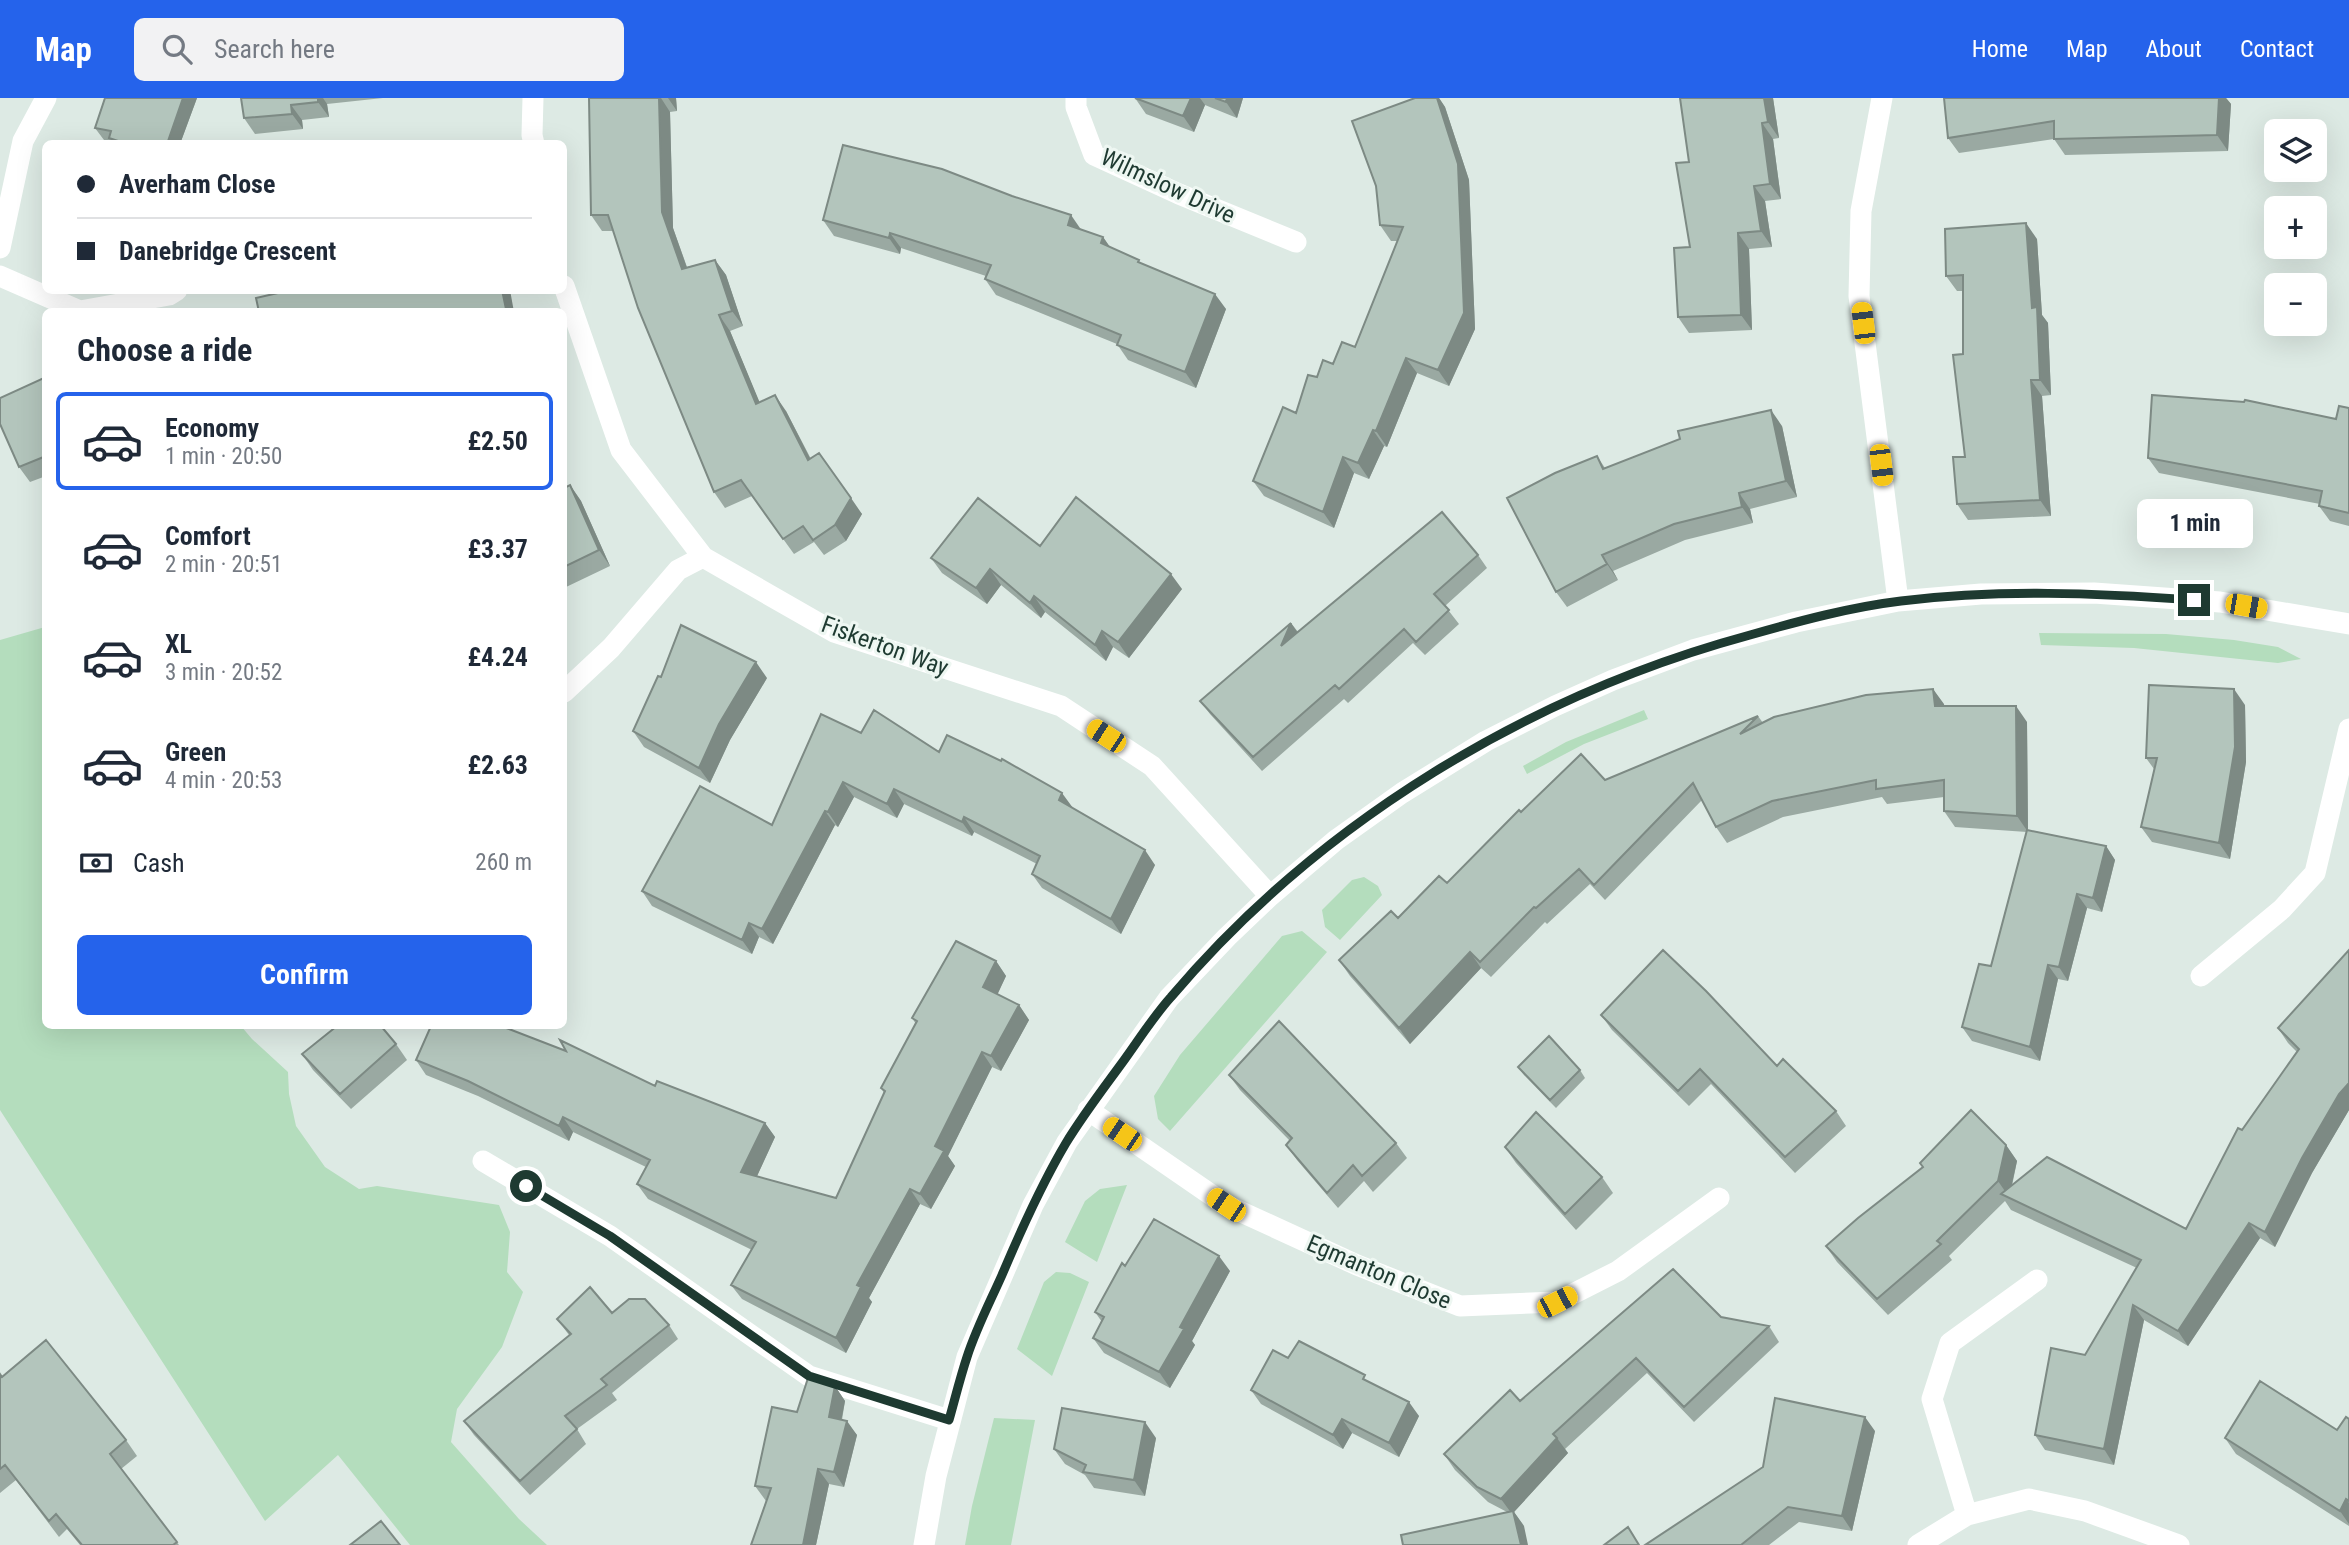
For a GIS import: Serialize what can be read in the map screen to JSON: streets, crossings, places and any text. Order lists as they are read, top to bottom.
{
  "streets": {
    "street": ["Wilmslow Drive", "Fiskerton Way", "Egmanton Close"]
  },
  "page": {
    "header": "Map",
    "search": "Search here",
    "nav": [
      "Home",
      "Map",
      "About",
      "Contact"
    ],
    "map_buttons": ["+", "−"],
    "banner": ["Averham Close", "Danebridge Crescent"],
    "heading": "Choose a ride",
    "list": [
      {
        "name": "Economy",
        "note": "1 min · 20:50",
        "value": "£2.50"
      },
      {
        "name": "Comfort",
        "note": "2 min · 20:51",
        "value": "£3.37"
      },
      {
        "name": "XL",
        "note": "3 min · 20:52",
        "value": "£4.24"
      },
      {
        "name": "Green",
        "note": "4 min · 20:53",
        "value": "£2.63"
      }
    ],
    "bubble": "1 min",
    "pay": ["Cash", "260 m"],
    "buttons": "Confirm"
  }
}
